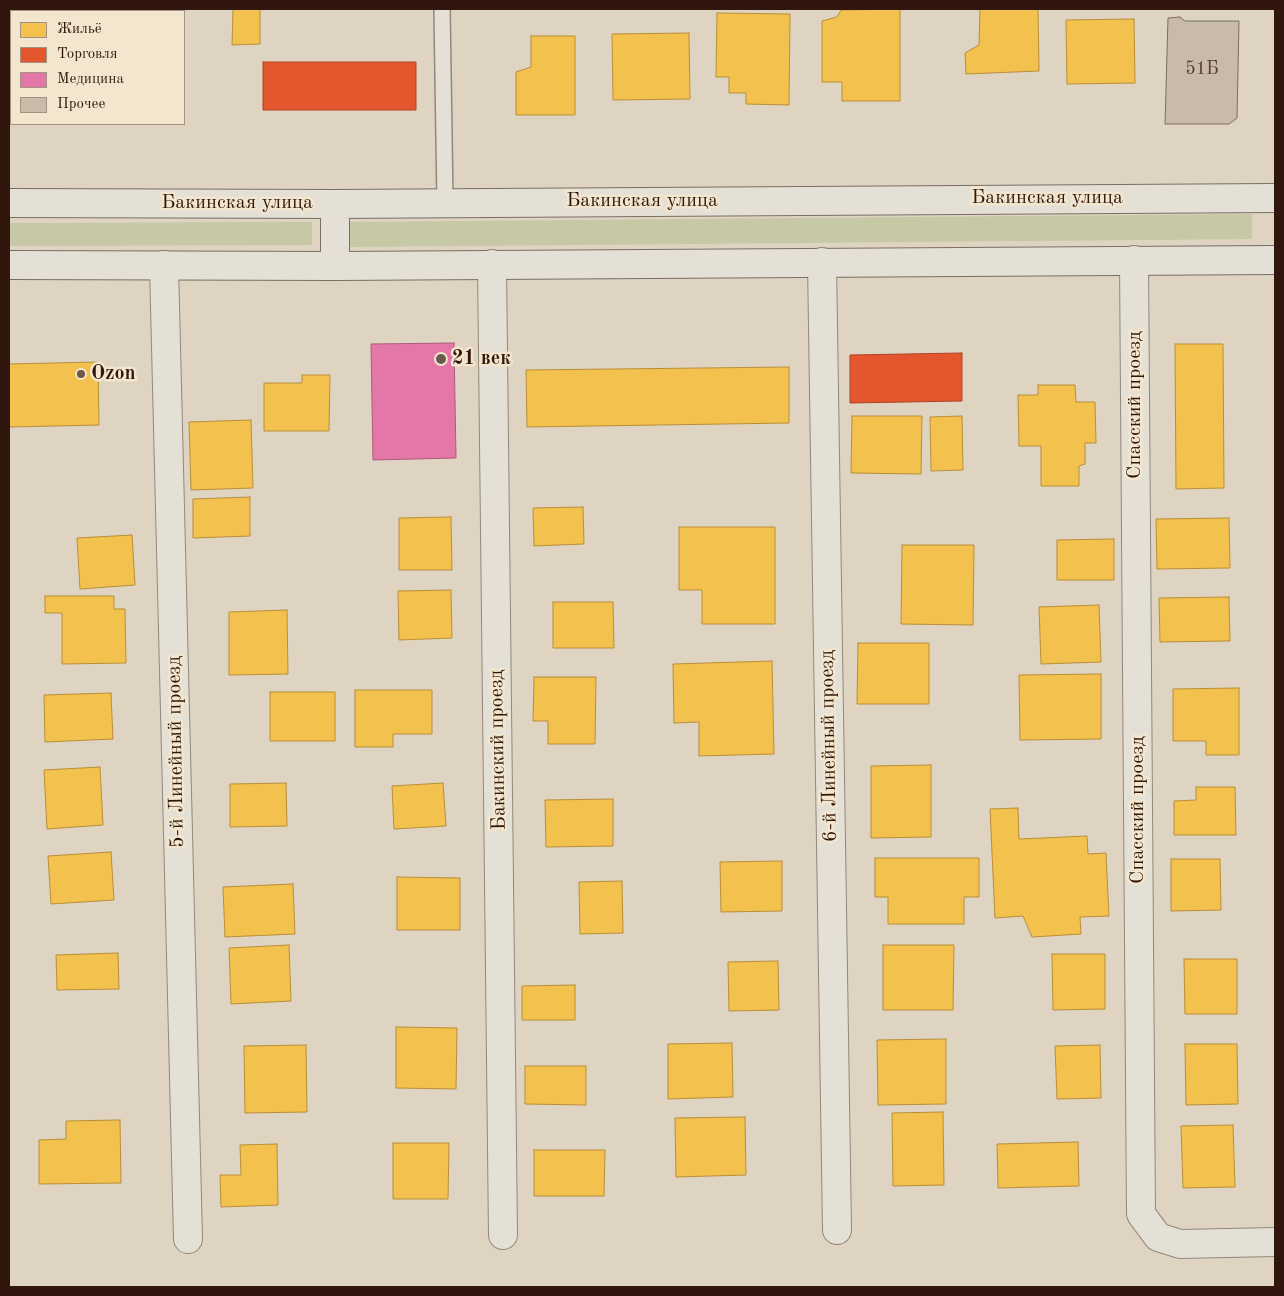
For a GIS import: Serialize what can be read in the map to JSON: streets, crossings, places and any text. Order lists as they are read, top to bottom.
{
  "streets": {
    "street": [
      "Бакинская улица",
      "Спасский проезд",
      "6-й Линейный проезд",
      "Бакинский проезд",
      "5-й Линейный проезд"
    ]
  },
  "places": ["21 век", "Ozon"],
  "house_numbers": ["51Б"],
  "legend": [
    "Жильё",
    "Торговля",
    "Медицина",
    "Прочее"
  ]
}
